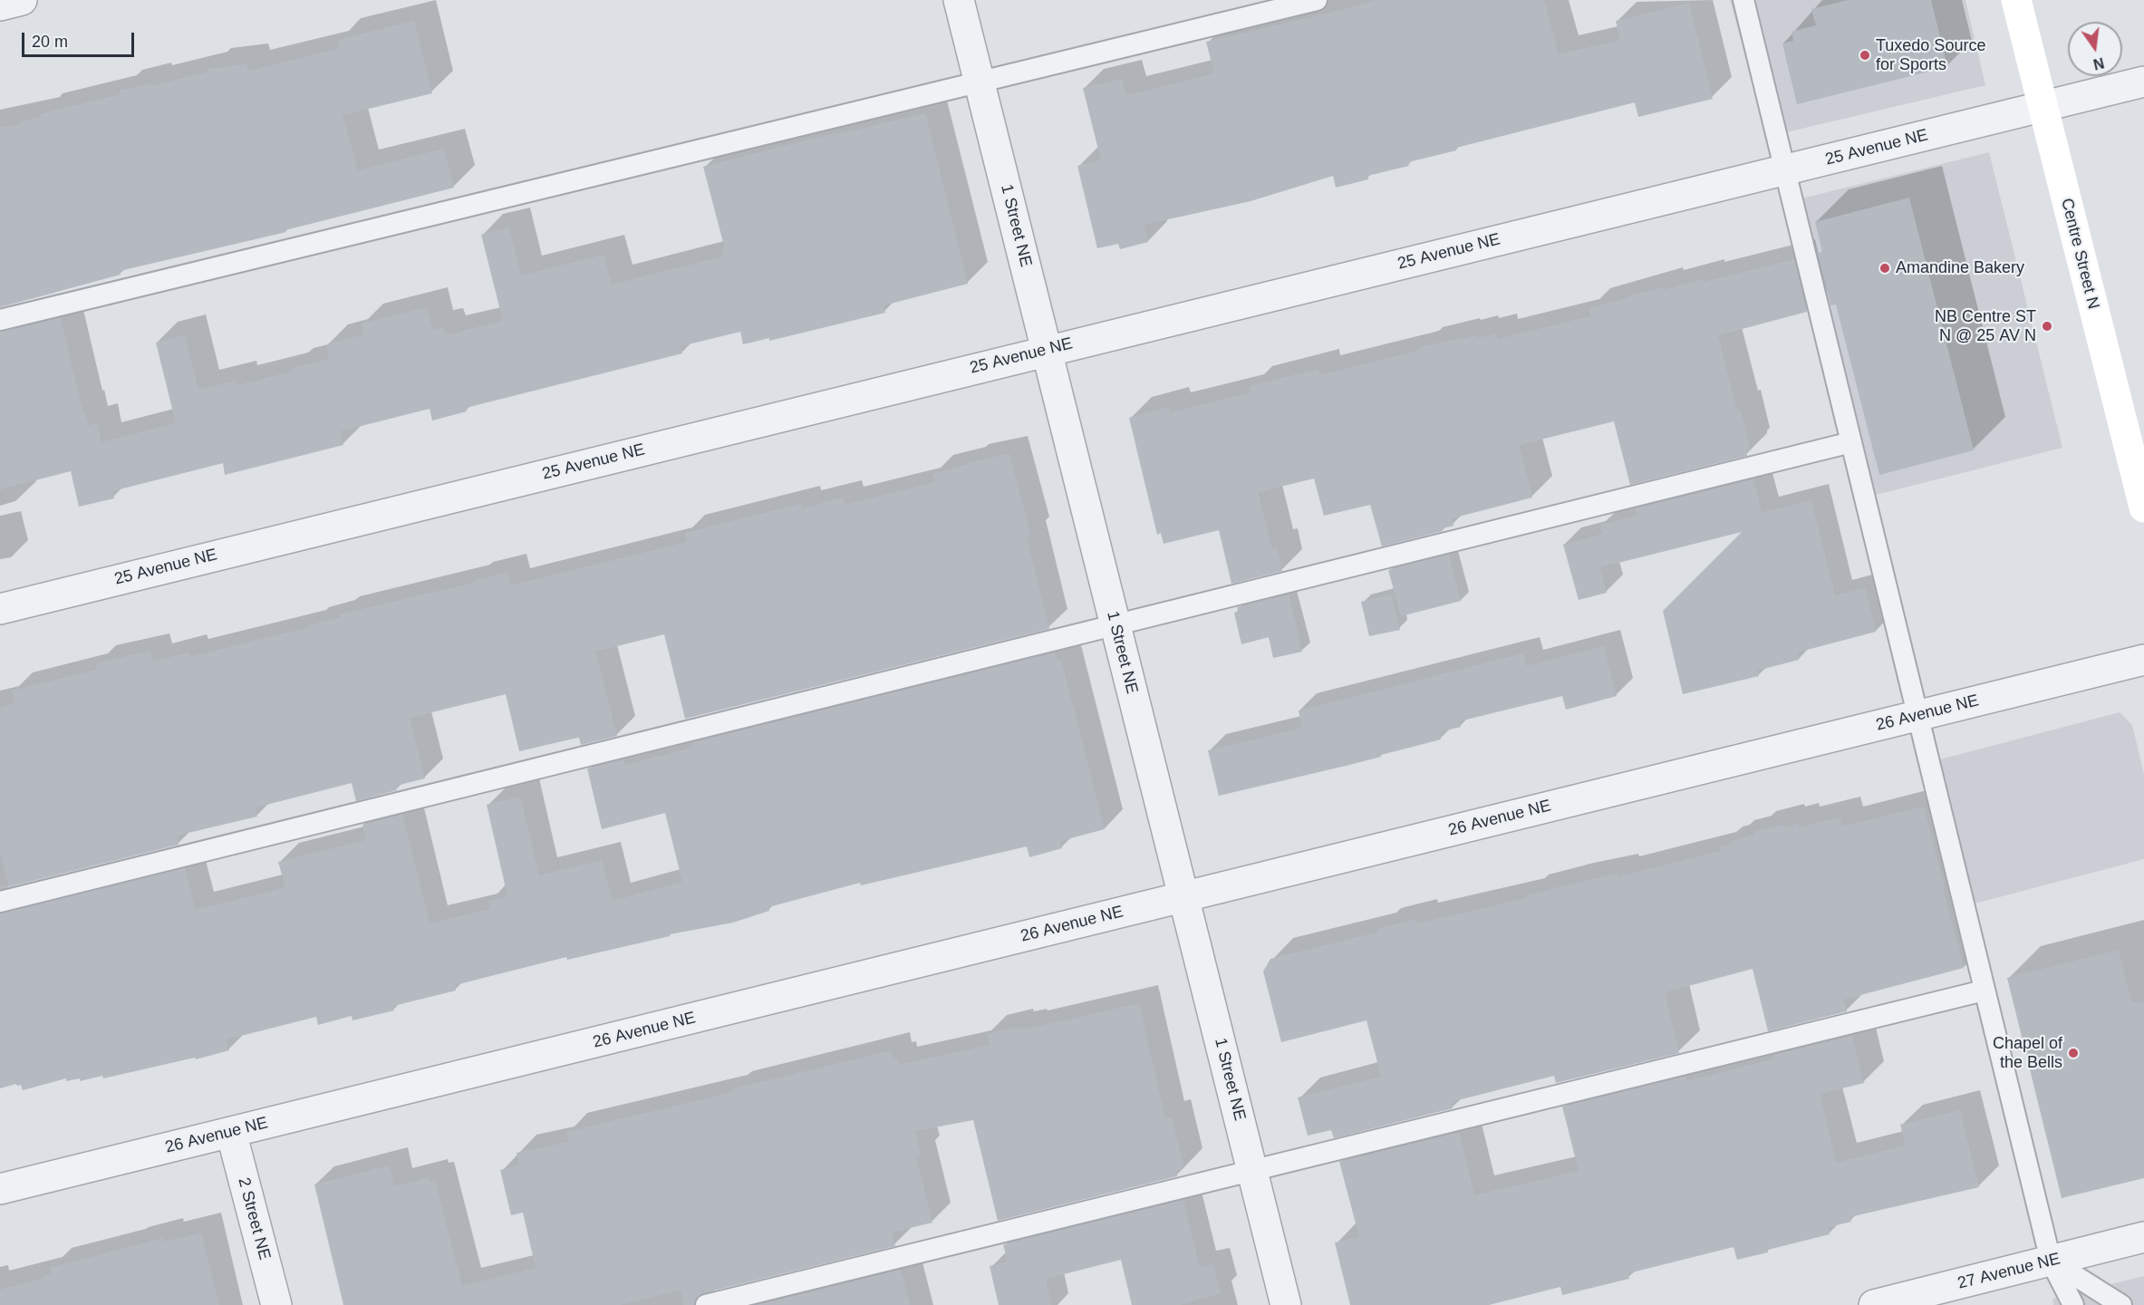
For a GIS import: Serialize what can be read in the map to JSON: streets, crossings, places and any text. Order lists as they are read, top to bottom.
{
  "streets": {
    "main road": ["Centre Street N"],
    "street": [
      "25 Avenue NE",
      "1 Street NE",
      "26 Avenue NE",
      "2 Street NE",
      "27 Avenue NE"
    ]
  },
  "crossings": [
    ["25 Avenue NE", "1 Street NE"],
    ["25 Avenue NE", "Centre Street N"],
    ["1 Street NE", "26 Avenue NE"],
    ["26 Avenue NE", "2 Street NE"]
  ],
  "places": [
    "Tuxedo Source for Sports",
    "Amandine Bakery",
    "NB Centre ST N @ 25 AV N",
    "Chapel of the Bells"
  ],
  "scale_bar": "20 m",
  "north": "bottom"
}
